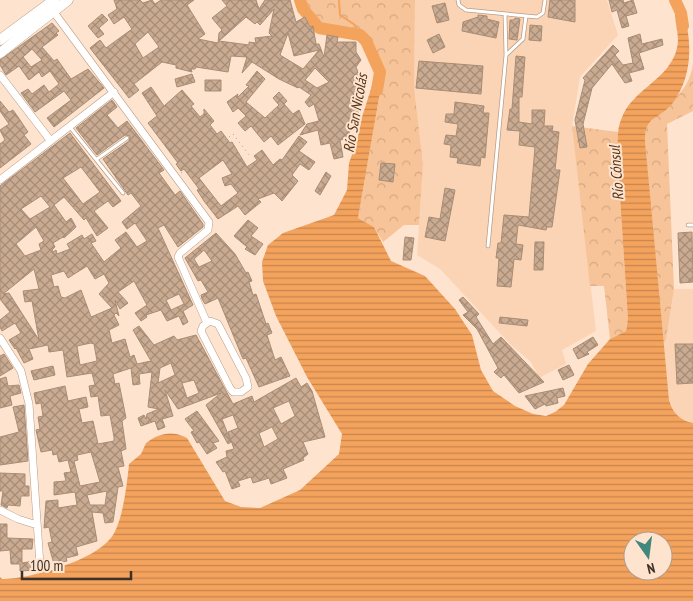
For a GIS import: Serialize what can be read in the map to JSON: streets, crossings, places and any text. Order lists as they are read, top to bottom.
{
  "water": ["Río San Nicolás", "Río Cónsul"],
  "scale_bar": "100 m",
  "north": "bottom"
}
